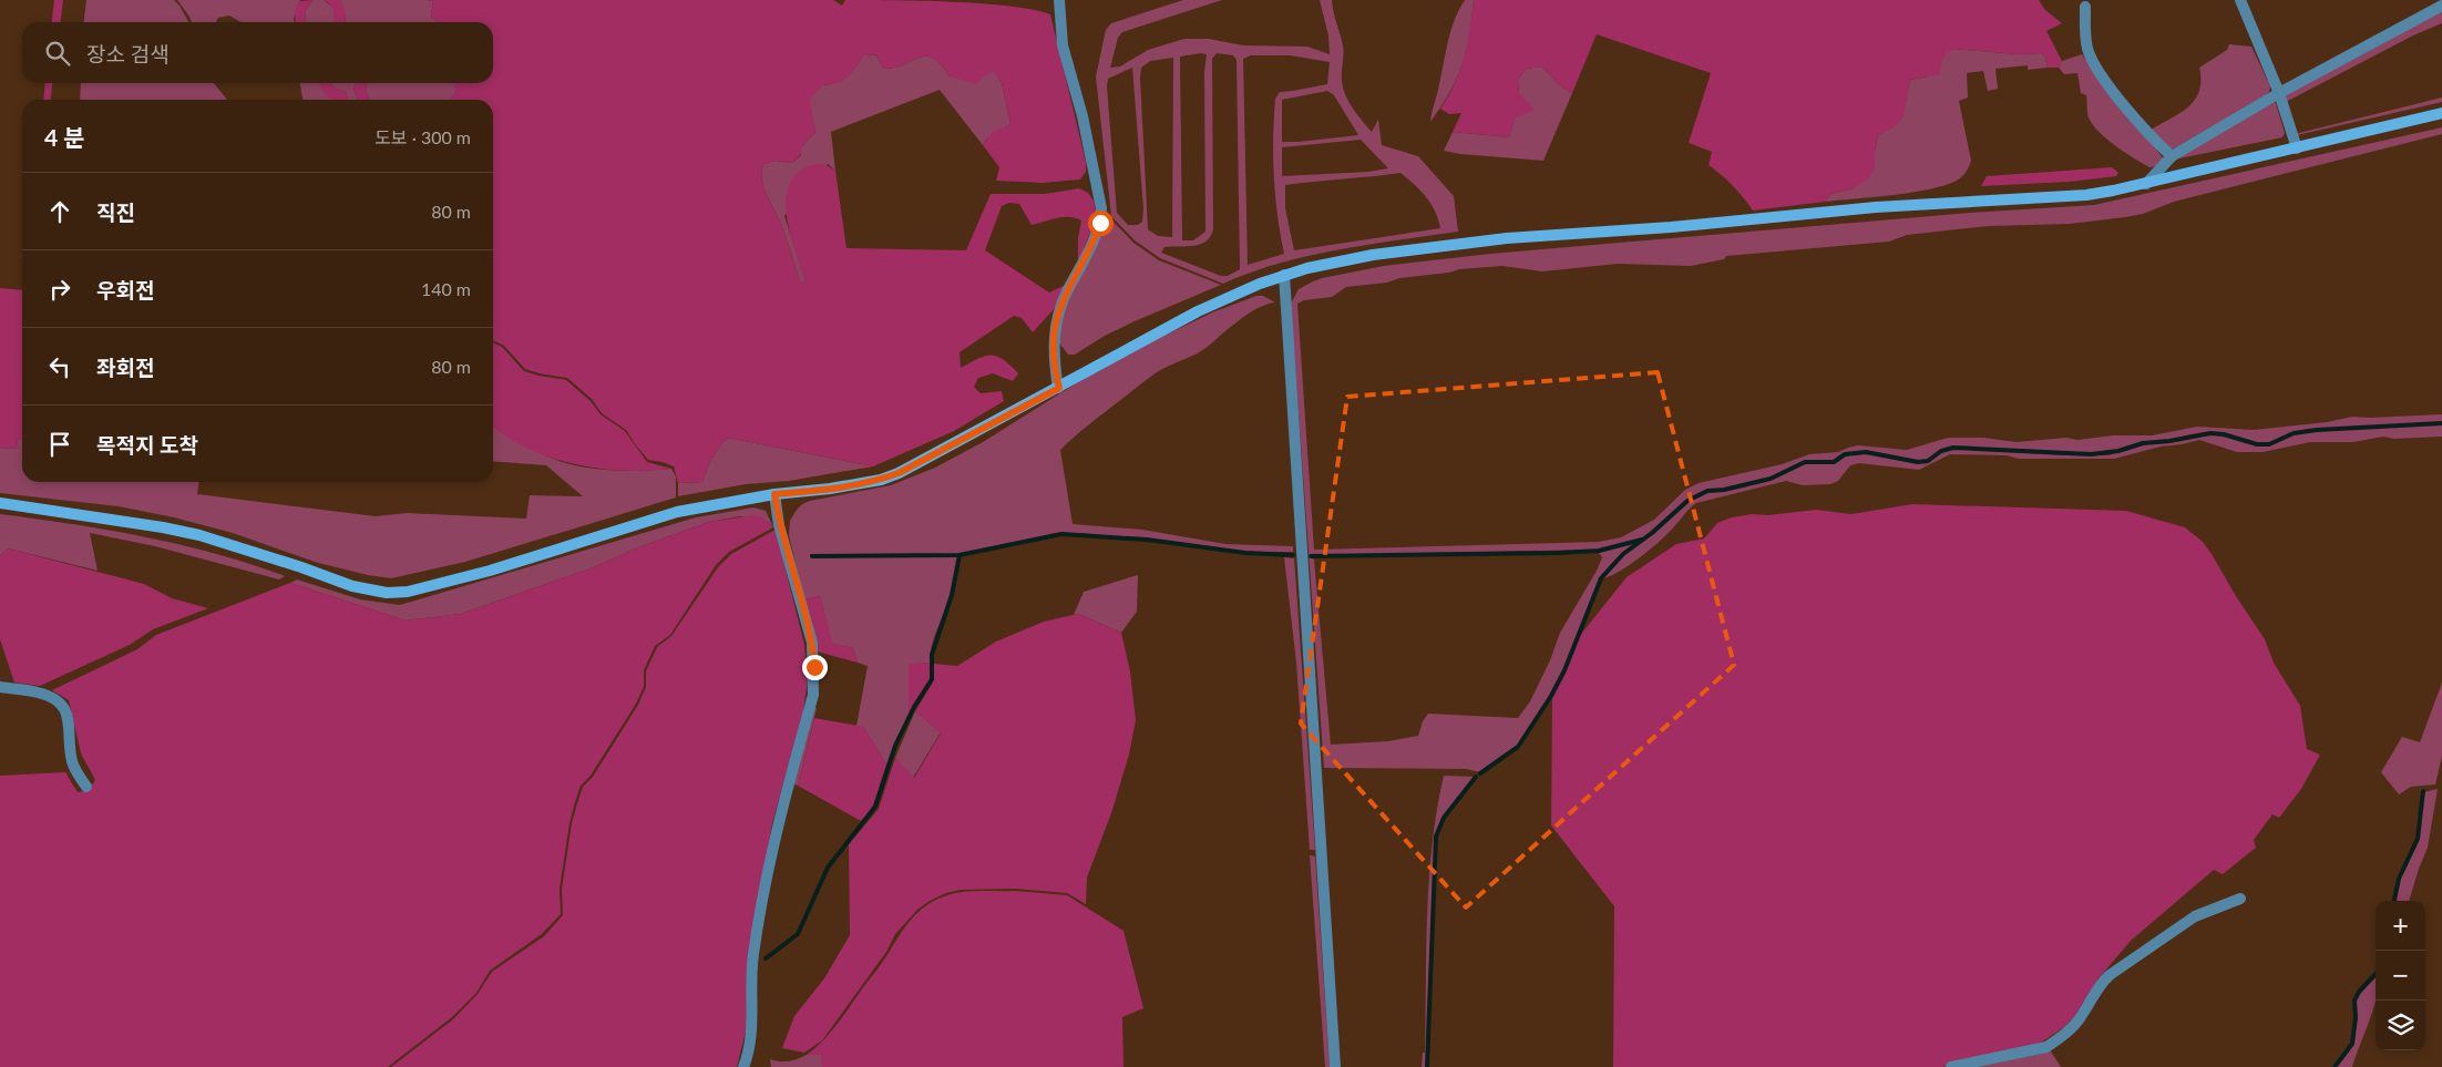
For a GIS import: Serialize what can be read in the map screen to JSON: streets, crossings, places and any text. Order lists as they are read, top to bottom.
{
  "page": {
    "search": "장소 검색",
    "heading": ["4 분", "도보 · 300 m"],
    "list": [
      ["직진", "80 m"],
      ["우회전", "140 m"],
      ["좌회전", "80 m"],
      "목적지 도착"
    ],
    "map_buttons": ["+", "−"]
  }
}
